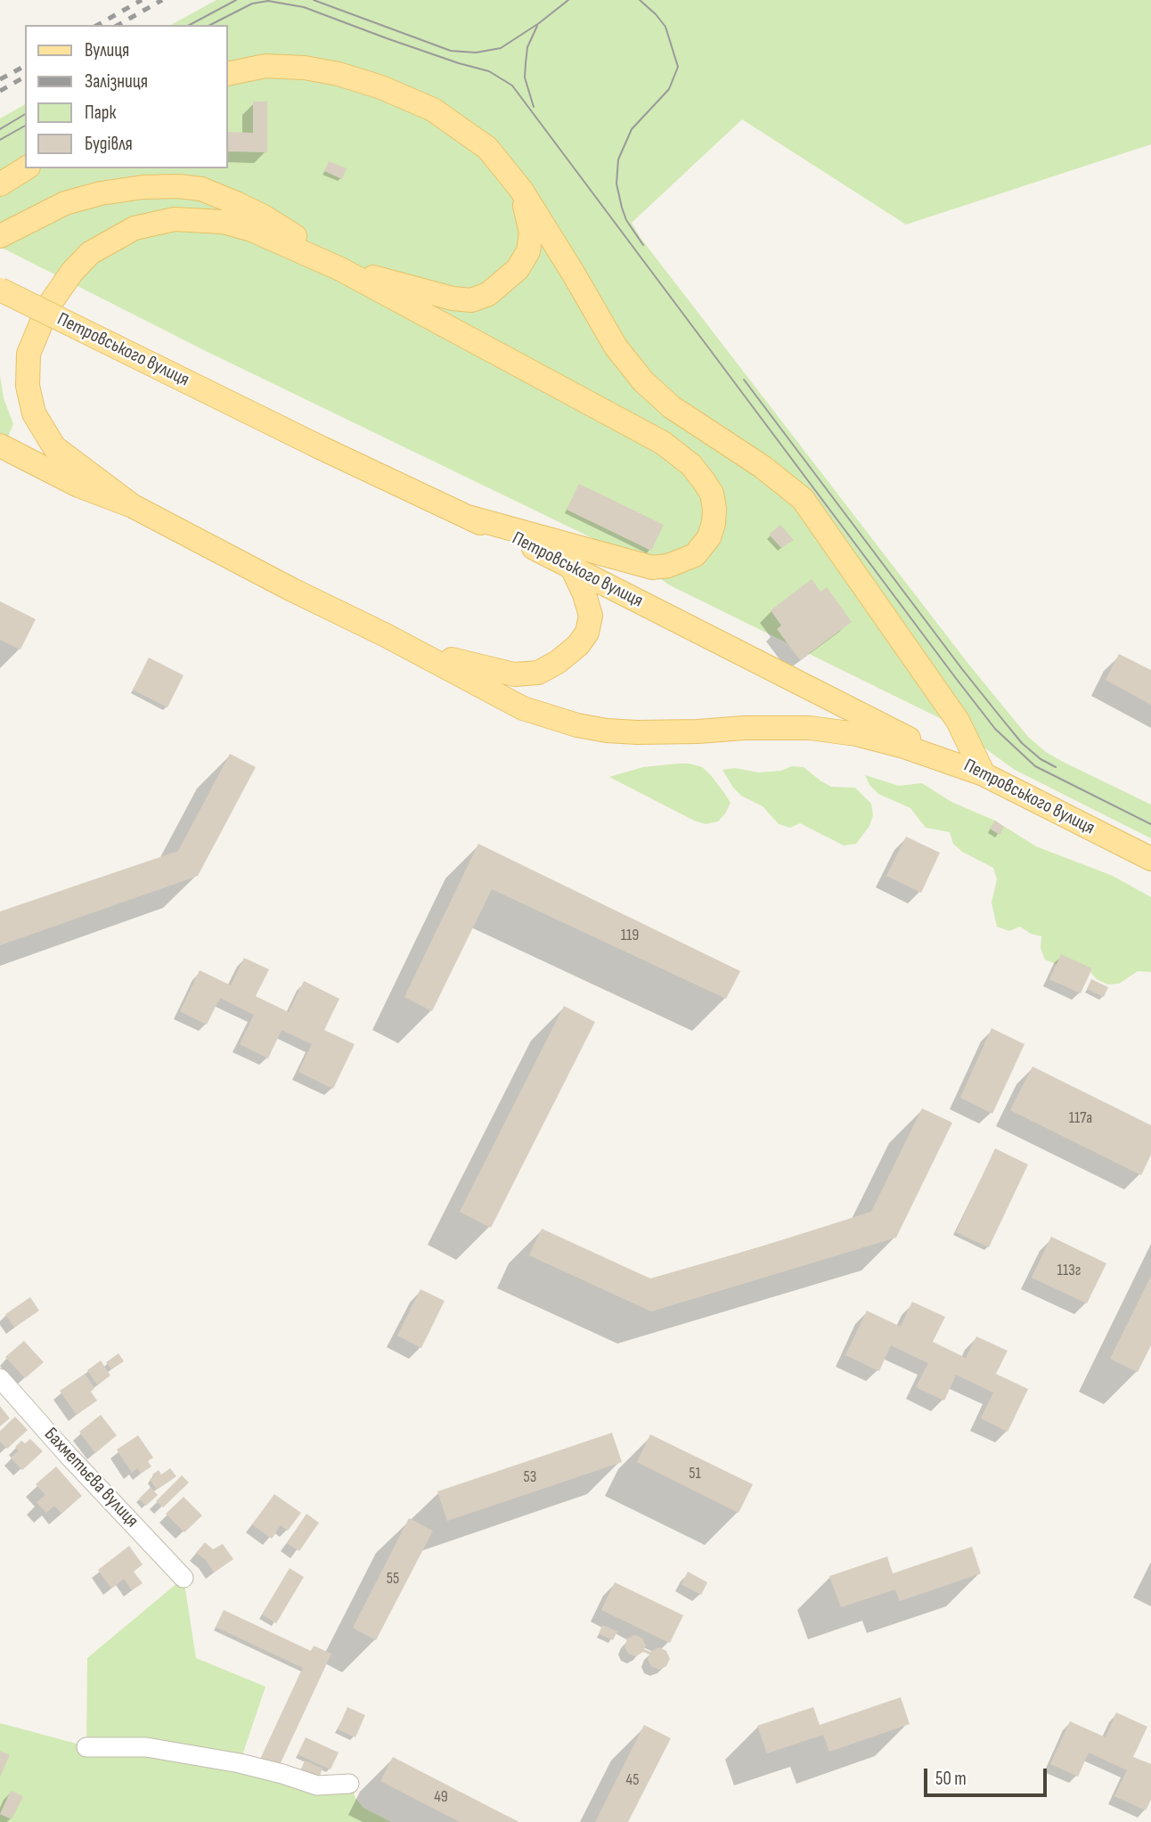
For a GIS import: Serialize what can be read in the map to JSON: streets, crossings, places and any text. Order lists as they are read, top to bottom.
{
  "streets": {
    "main road": ["Петровського вулиця"],
    "street": ["Бахметьєва вулиця"]
  },
  "house_numbers": [
    "119",
    "117а",
    "113г",
    "51",
    "53",
    "55",
    "45",
    "49"
  ],
  "legend": [
    "Вулиця",
    "Залізниця",
    "Парк",
    "Будівля"
  ],
  "scale_bar": "50 m"
}
